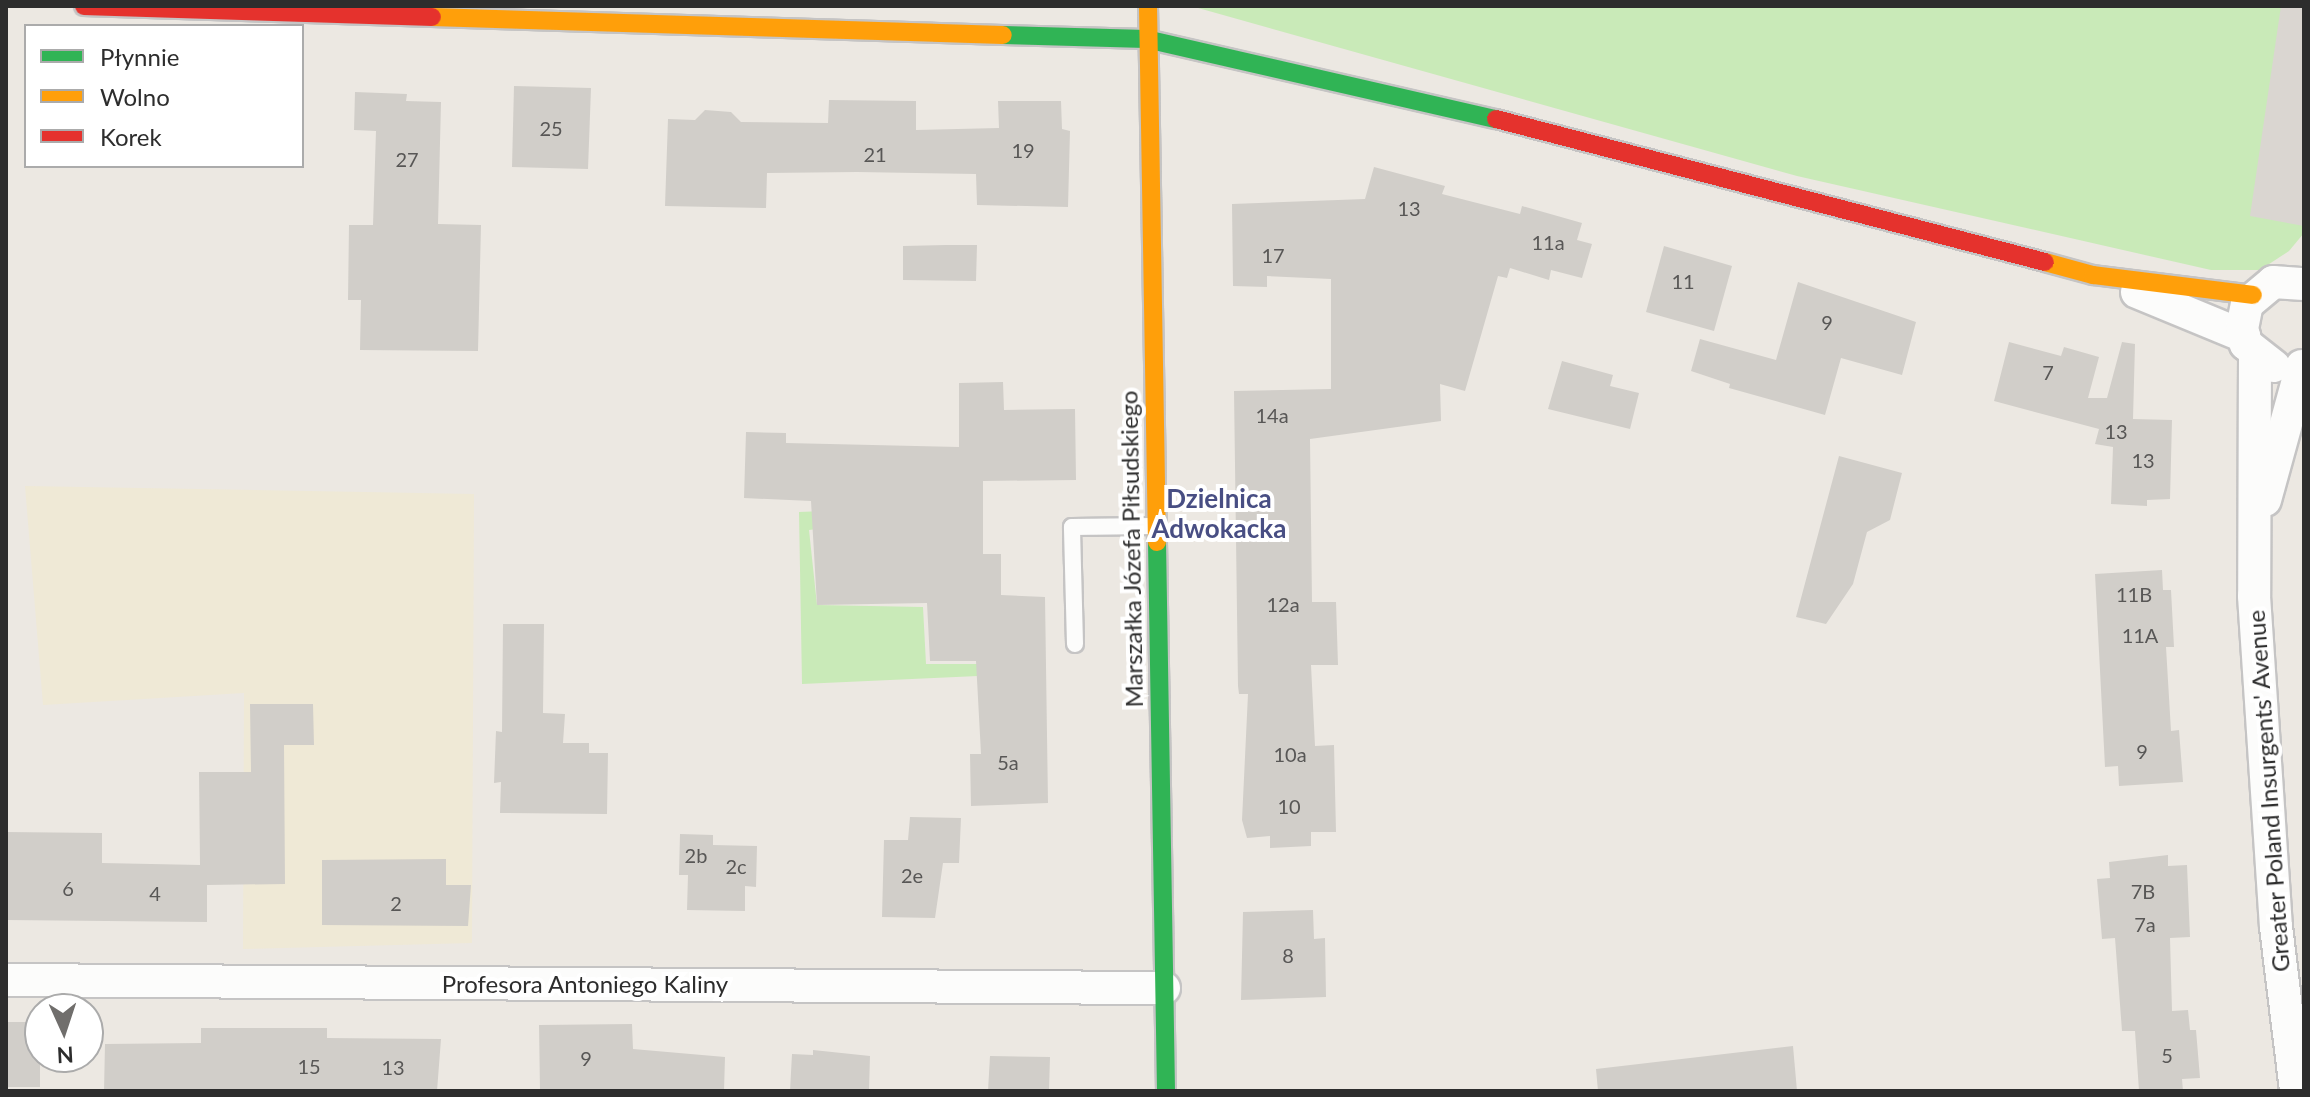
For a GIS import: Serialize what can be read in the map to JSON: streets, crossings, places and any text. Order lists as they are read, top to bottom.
{
  "streets": {
    "street": ["Marszałka Józefa Piłsudskiego", "Greater Poland Insurgents' Avenue", "Profesora Antoniego Kaliny"]
  },
  "crossings": [
    ["Marszałka Józefa Piłsudskiego", "Profesora Antoniego Kaliny"]
  ],
  "districts": ["Dzielnica Adwokacka"],
  "house_numbers": [
    "25",
    "19",
    "21",
    "27",
    "13",
    "11a",
    "17",
    "11",
    "9",
    "7",
    "14a",
    "13",
    "13",
    "11B",
    "12a",
    "11A",
    "9",
    "10a",
    "5a",
    "10",
    "2b",
    "2c",
    "2e",
    "6",
    "7B",
    "4",
    "2",
    "7a",
    "8",
    "5",
    "9",
    "15",
    "13"
  ],
  "legend": ["Płynnie", "Wolno", "Korek"],
  "north": "bottom"
}
